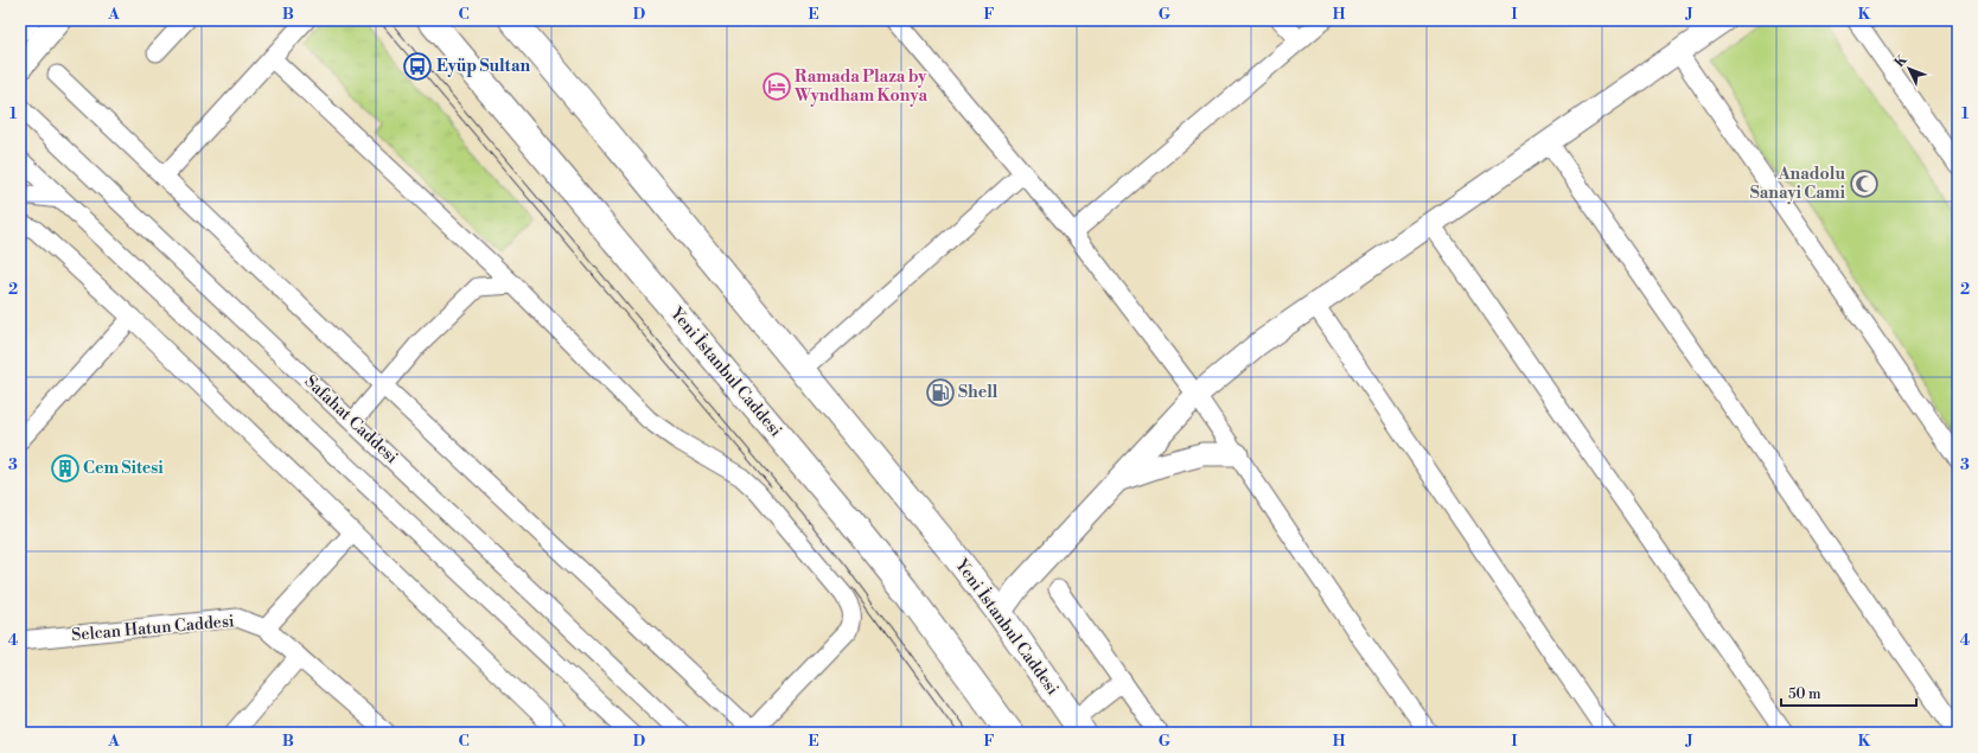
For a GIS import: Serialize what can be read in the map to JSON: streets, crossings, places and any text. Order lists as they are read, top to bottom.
{
  "streets": {
    "highway": ["Yeni İstanbul Caddesi"],
    "street": ["Safahat Caddesi", "Selcan Hatun Caddesi"]
  },
  "places": {
    "bus stop": ["Eyüp Sultan"],
    "hotel": ["Ramada Plaza by Wyndham Konya"],
    "mosque": ["Anadolu Sanayi Cami"],
    "fuel station": ["Shell"],
    "building": ["Cem Sitesi"]
  },
  "scale_bar": "50 m",
  "north": "top left",
  "grid": {
    "columns": [
      "A",
      "B",
      "C",
      "D",
      "E",
      "F",
      "G",
      "H",
      "I",
      "J",
      "K"
    ],
    "rows": [
      "1",
      "2",
      "3",
      "4"
    ]
  }
}
